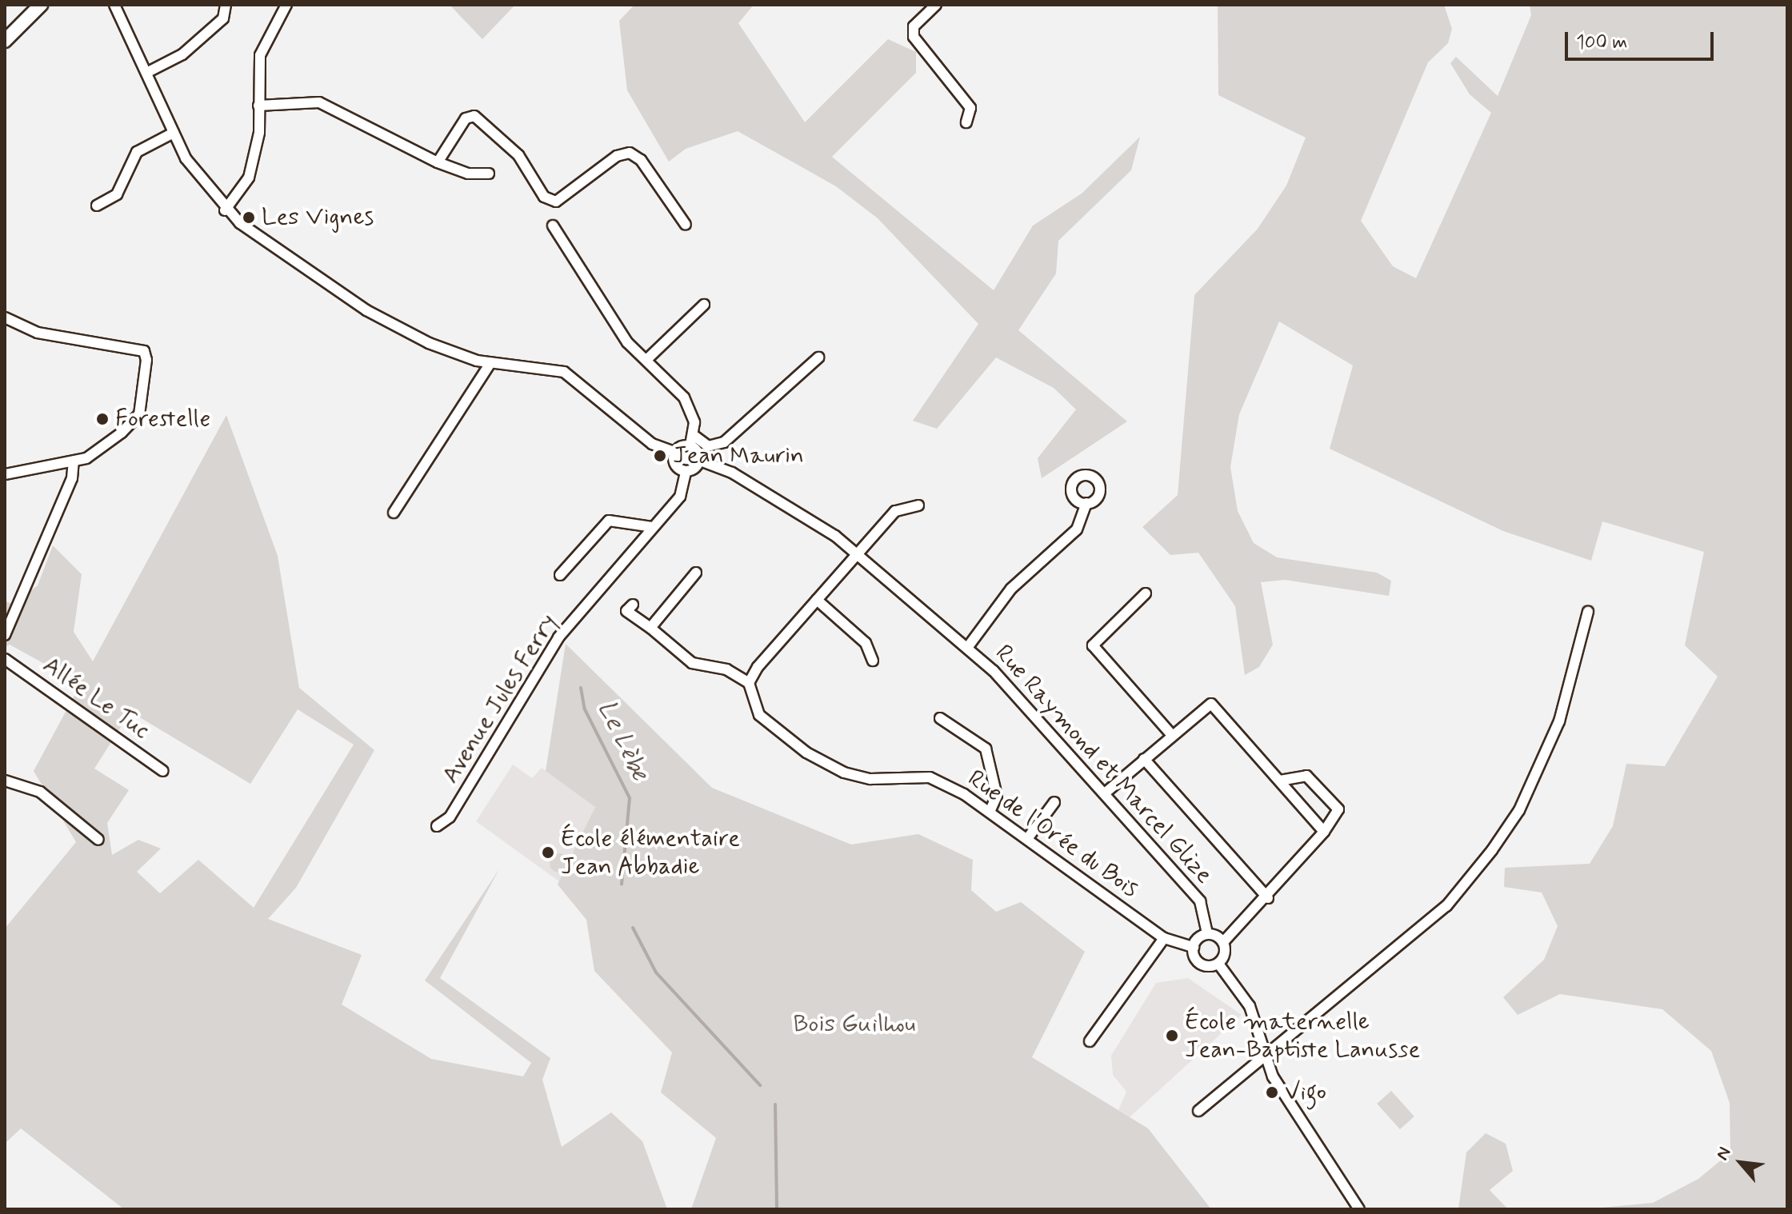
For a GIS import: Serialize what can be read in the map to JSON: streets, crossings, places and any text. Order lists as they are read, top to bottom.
{
  "streets": {
    "street": [
      "Allée Le Tuc",
      "Avenue Jules Ferry",
      "Rue Raymond et Marcel Glize",
      "Rue de l'Orée du Bois"
    ]
  },
  "crossings": [
    ["Rue Raymond et Marcel Glize", "Rue de l'Orée du Bois"]
  ],
  "water": ["Le Lèbe"],
  "parks": ["Bois Guilhou"],
  "places": [
    "Les Vignes",
    "Forestelle",
    "Jean Maurin",
    "École élémentaire Jean Abbadie",
    "École maternelle Jean-Baptiste Lanusse",
    "Vigo"
  ],
  "scale_bar": "100 m",
  "north": "top left"
}
